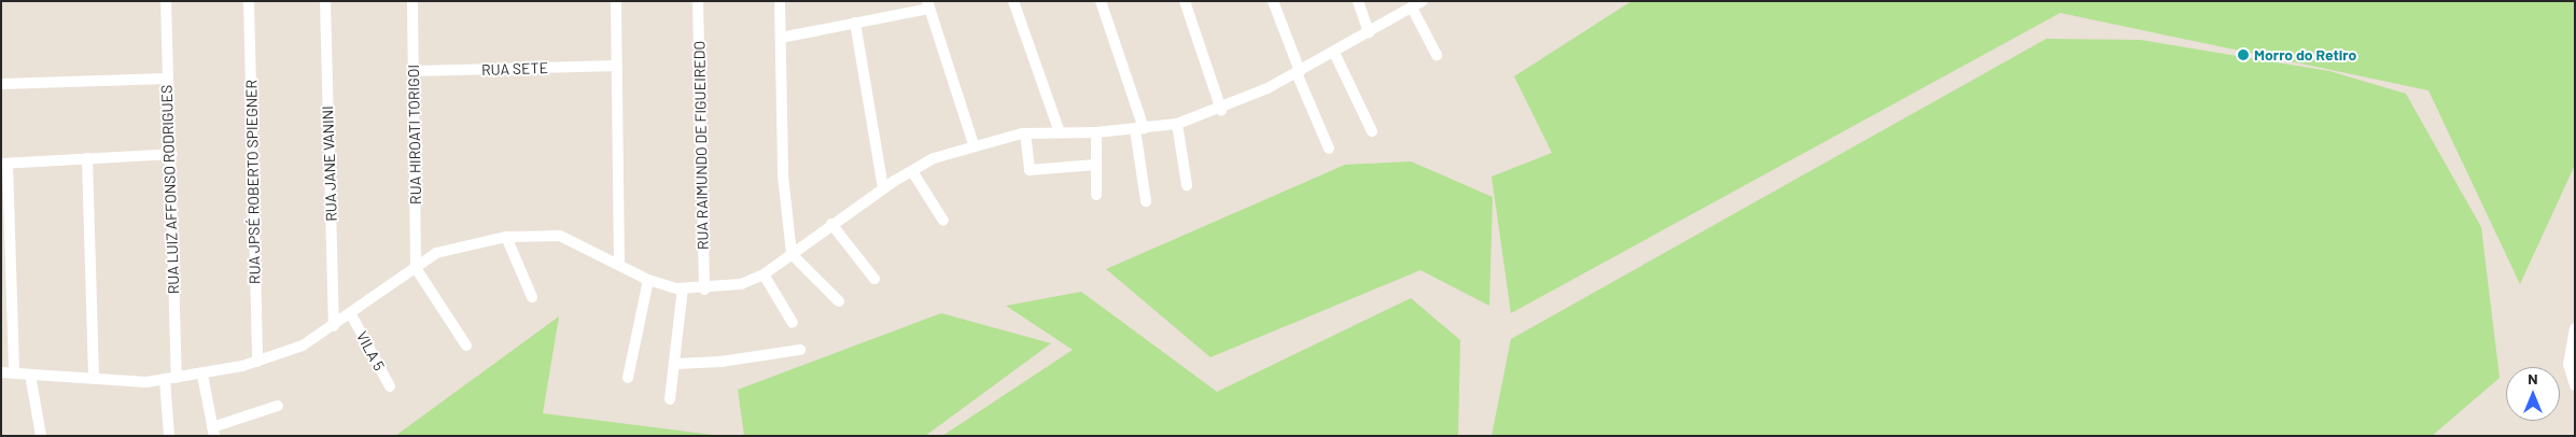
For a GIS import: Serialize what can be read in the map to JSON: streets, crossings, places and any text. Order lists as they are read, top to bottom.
{
  "streets": {
    "street": [
      "RUA SETE",
      "RUA HIROATI TORIGOI",
      "RUA RAIMUNDO DE FIGUEIREDO",
      "RUA JANE VANINI",
      "RUA JPSÉ ROBERTO SPIEGNER",
      "RUA LUIZ AFFONSO RODRIGUES",
      "VILA 5"
    ]
  },
  "crossings": [
    ["RUA SETE", "RUA HIROATI TORIGOI"]
  ],
  "places": ["Morro do Retiro"],
  "north": "top"
}
